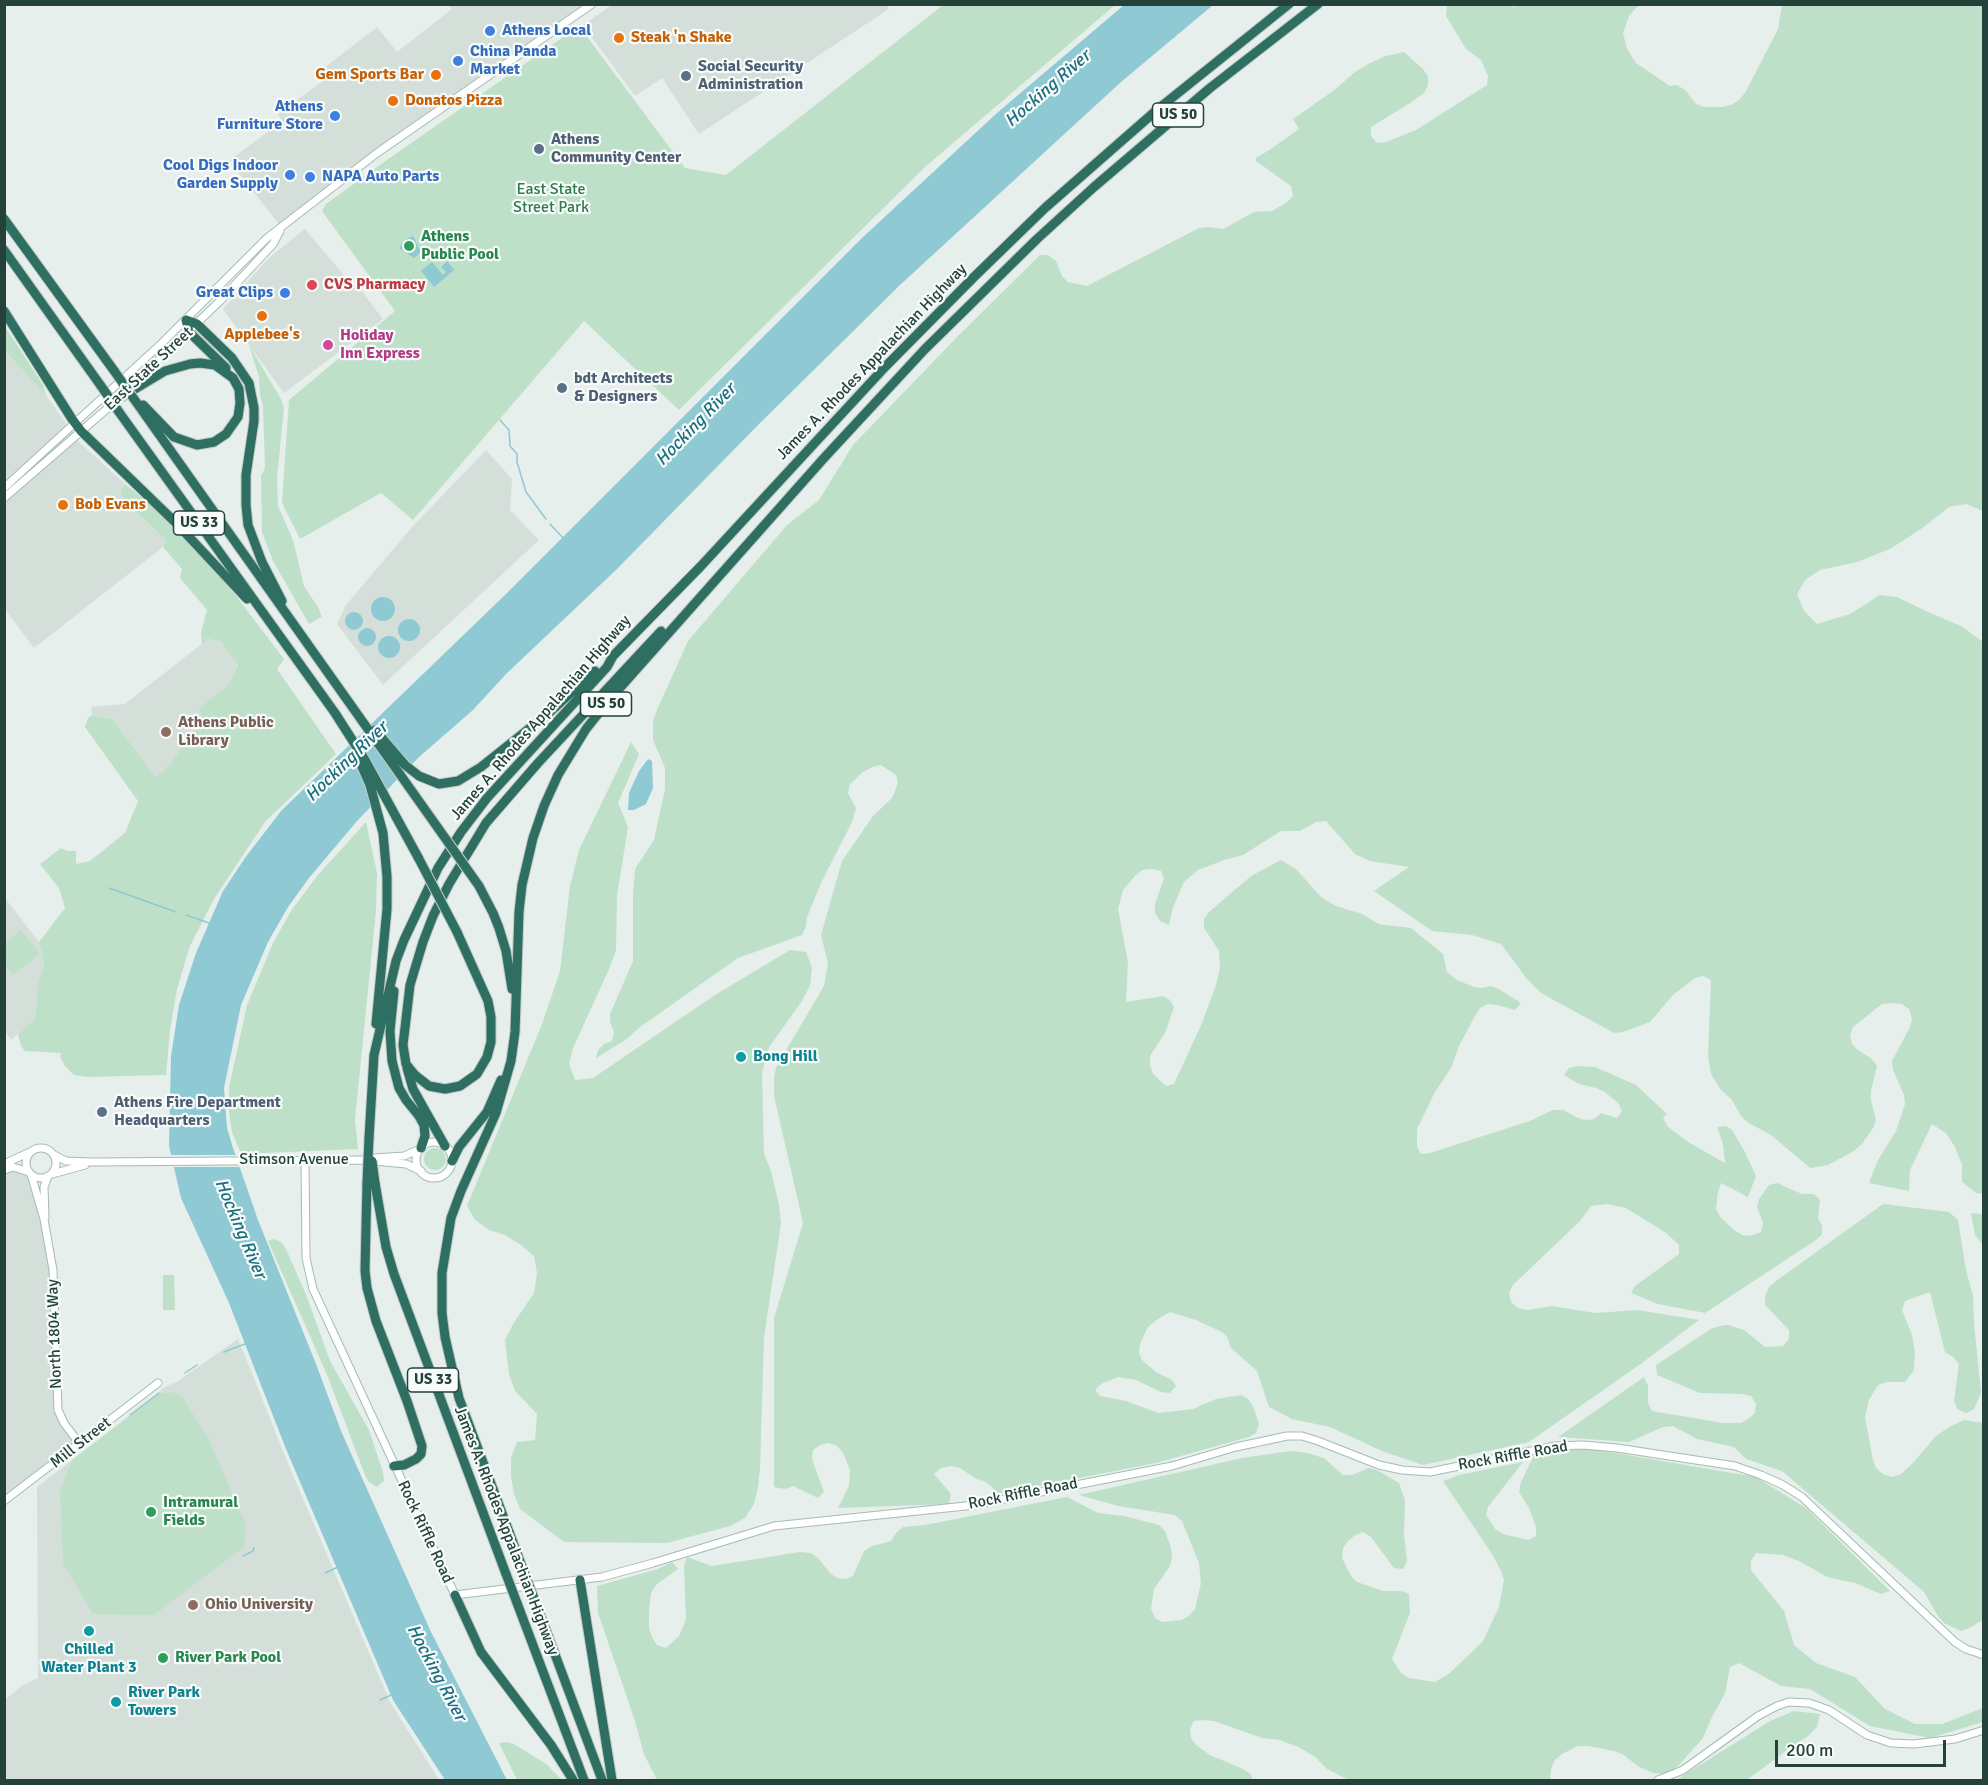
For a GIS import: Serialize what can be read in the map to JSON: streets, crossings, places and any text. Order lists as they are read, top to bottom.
{
  "streets": {
    "highway": ["US 50", "James A. Rhodes Appalachian Highway", "US 33"],
    "street": [
      "East State Street",
      "Stimson Avenue",
      "North 1804 Way",
      "Mill Street",
      "Rock Riffle Road"
    ]
  },
  "crossings": [
    ["James A. Rhodes Appalachian Highway", "US 33"],
    ["Stimson Avenue", "North 1804 Way"],
    ["Stimson Avenue", "Rock Riffle Road"],
    ["North 1804 Way", "Mill Street"]
  ],
  "water": ["Hocking River"],
  "parks": ["East State Street Park"],
  "places": [
    "Athens Local",
    "Steak 'n Shake",
    "China Panda Market",
    "Gem Sports Bar",
    "Social Security Administration",
    "Donatos Pizza",
    "Athens Furniture Store",
    "Athens Community Center",
    "Cool Digs Indoor Garden Supply",
    "NAPA Auto Parts",
    "Athens Public Pool",
    "CVS Pharmacy",
    "Great Clips",
    "Applebee's",
    "Holiday Inn Express",
    "bdt Architects & Designers",
    "Bob Evans",
    "Athens Public Library",
    "Bong Hill",
    "Athens Fire Department Headquarters",
    "Intramural Fields",
    "Ohio University",
    "Chilled Water Plant 3",
    "River Park Pool",
    "River Park Towers"
  ],
  "scale_bar": "200 m"
}
